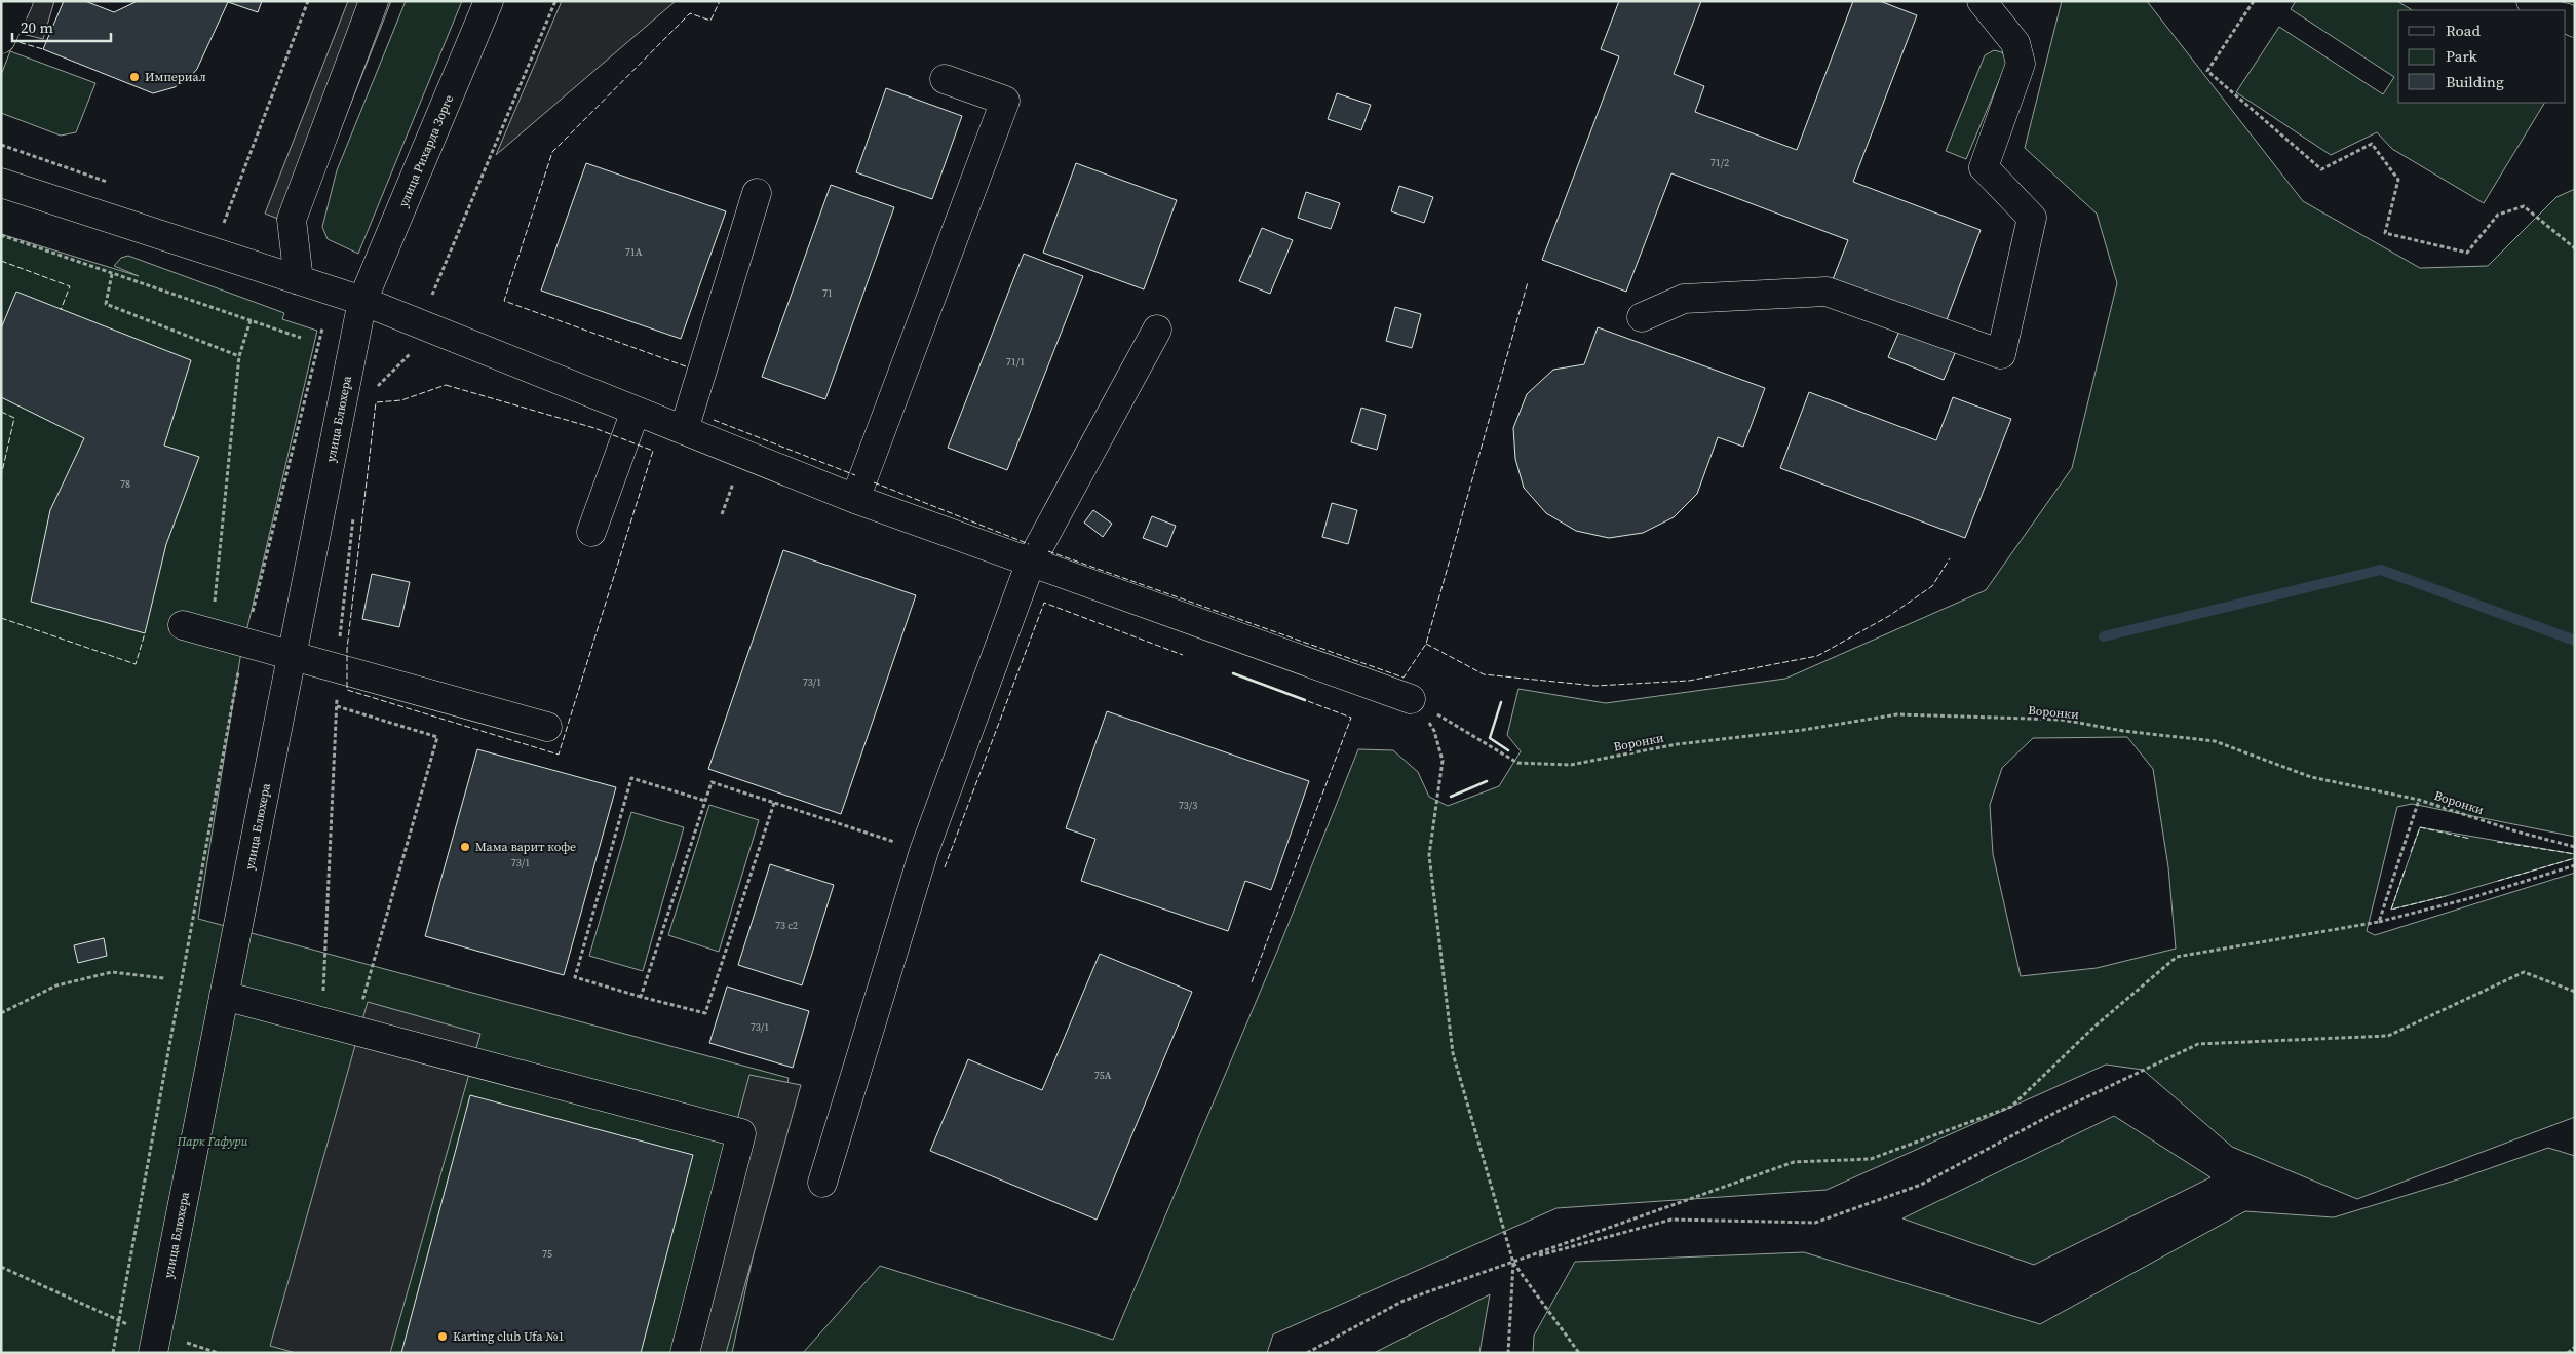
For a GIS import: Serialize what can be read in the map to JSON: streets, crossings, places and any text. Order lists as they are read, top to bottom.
{
  "streets": {
    "street": ["улица Рихарда Зорге", "улица Блюхера"],
    "path": ["Воронки"]
  },
  "crossings": [
    ["улица Рихарда Зорге", "улица Блюхера"]
  ],
  "parks": ["Парк Гафури"],
  "places": ["Империал", "Мама варит кофе", "Karting club Ufa №1"],
  "house_numbers": [
    "71/2",
    "71А",
    "71",
    "71/1",
    "78",
    "73/1",
    "73/3",
    "73/1",
    "73 с2",
    "73/1",
    "75А",
    "75"
  ],
  "legend": ["Road", "Park", "Building"],
  "scale_bar": "20 m"
}
